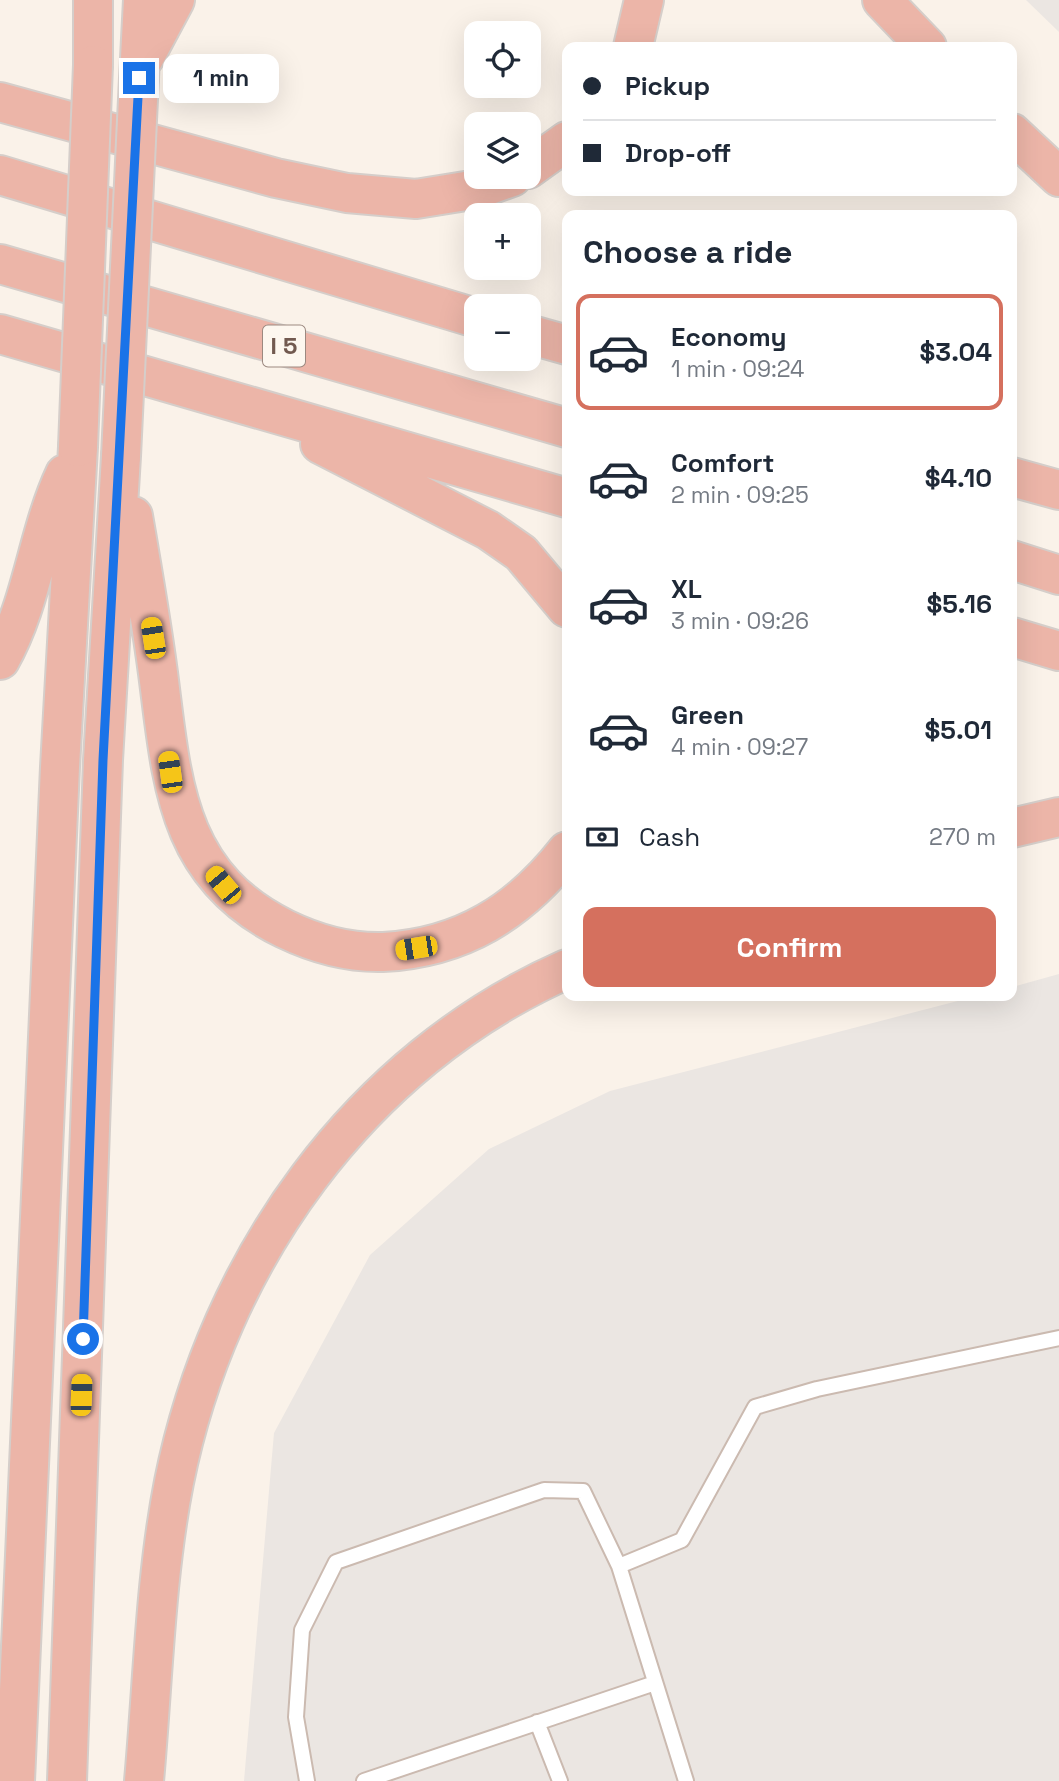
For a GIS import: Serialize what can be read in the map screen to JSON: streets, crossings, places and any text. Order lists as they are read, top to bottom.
{
  "streets": {
    "highway": ["I 5"]
  },
  "page": {
    "map_buttons": ["+", "−"],
    "banner": ["Pickup", "Drop-off"],
    "bubble": "1 min",
    "heading": "Choose a ride",
    "list": [
      {
        "name": "Economy",
        "note": "1 min · 09:24",
        "value": "$3.04"
      },
      {
        "name": "Comfort",
        "note": "2 min · 09:25",
        "value": "$4.10"
      },
      {
        "name": "XL",
        "note": "3 min · 09:26",
        "value": "$5.16"
      },
      {
        "name": "Green",
        "note": "4 min · 09:27",
        "value": "$5.01"
      }
    ],
    "pay": ["Cash", "270 m"],
    "buttons": "Confirm"
  }
}
